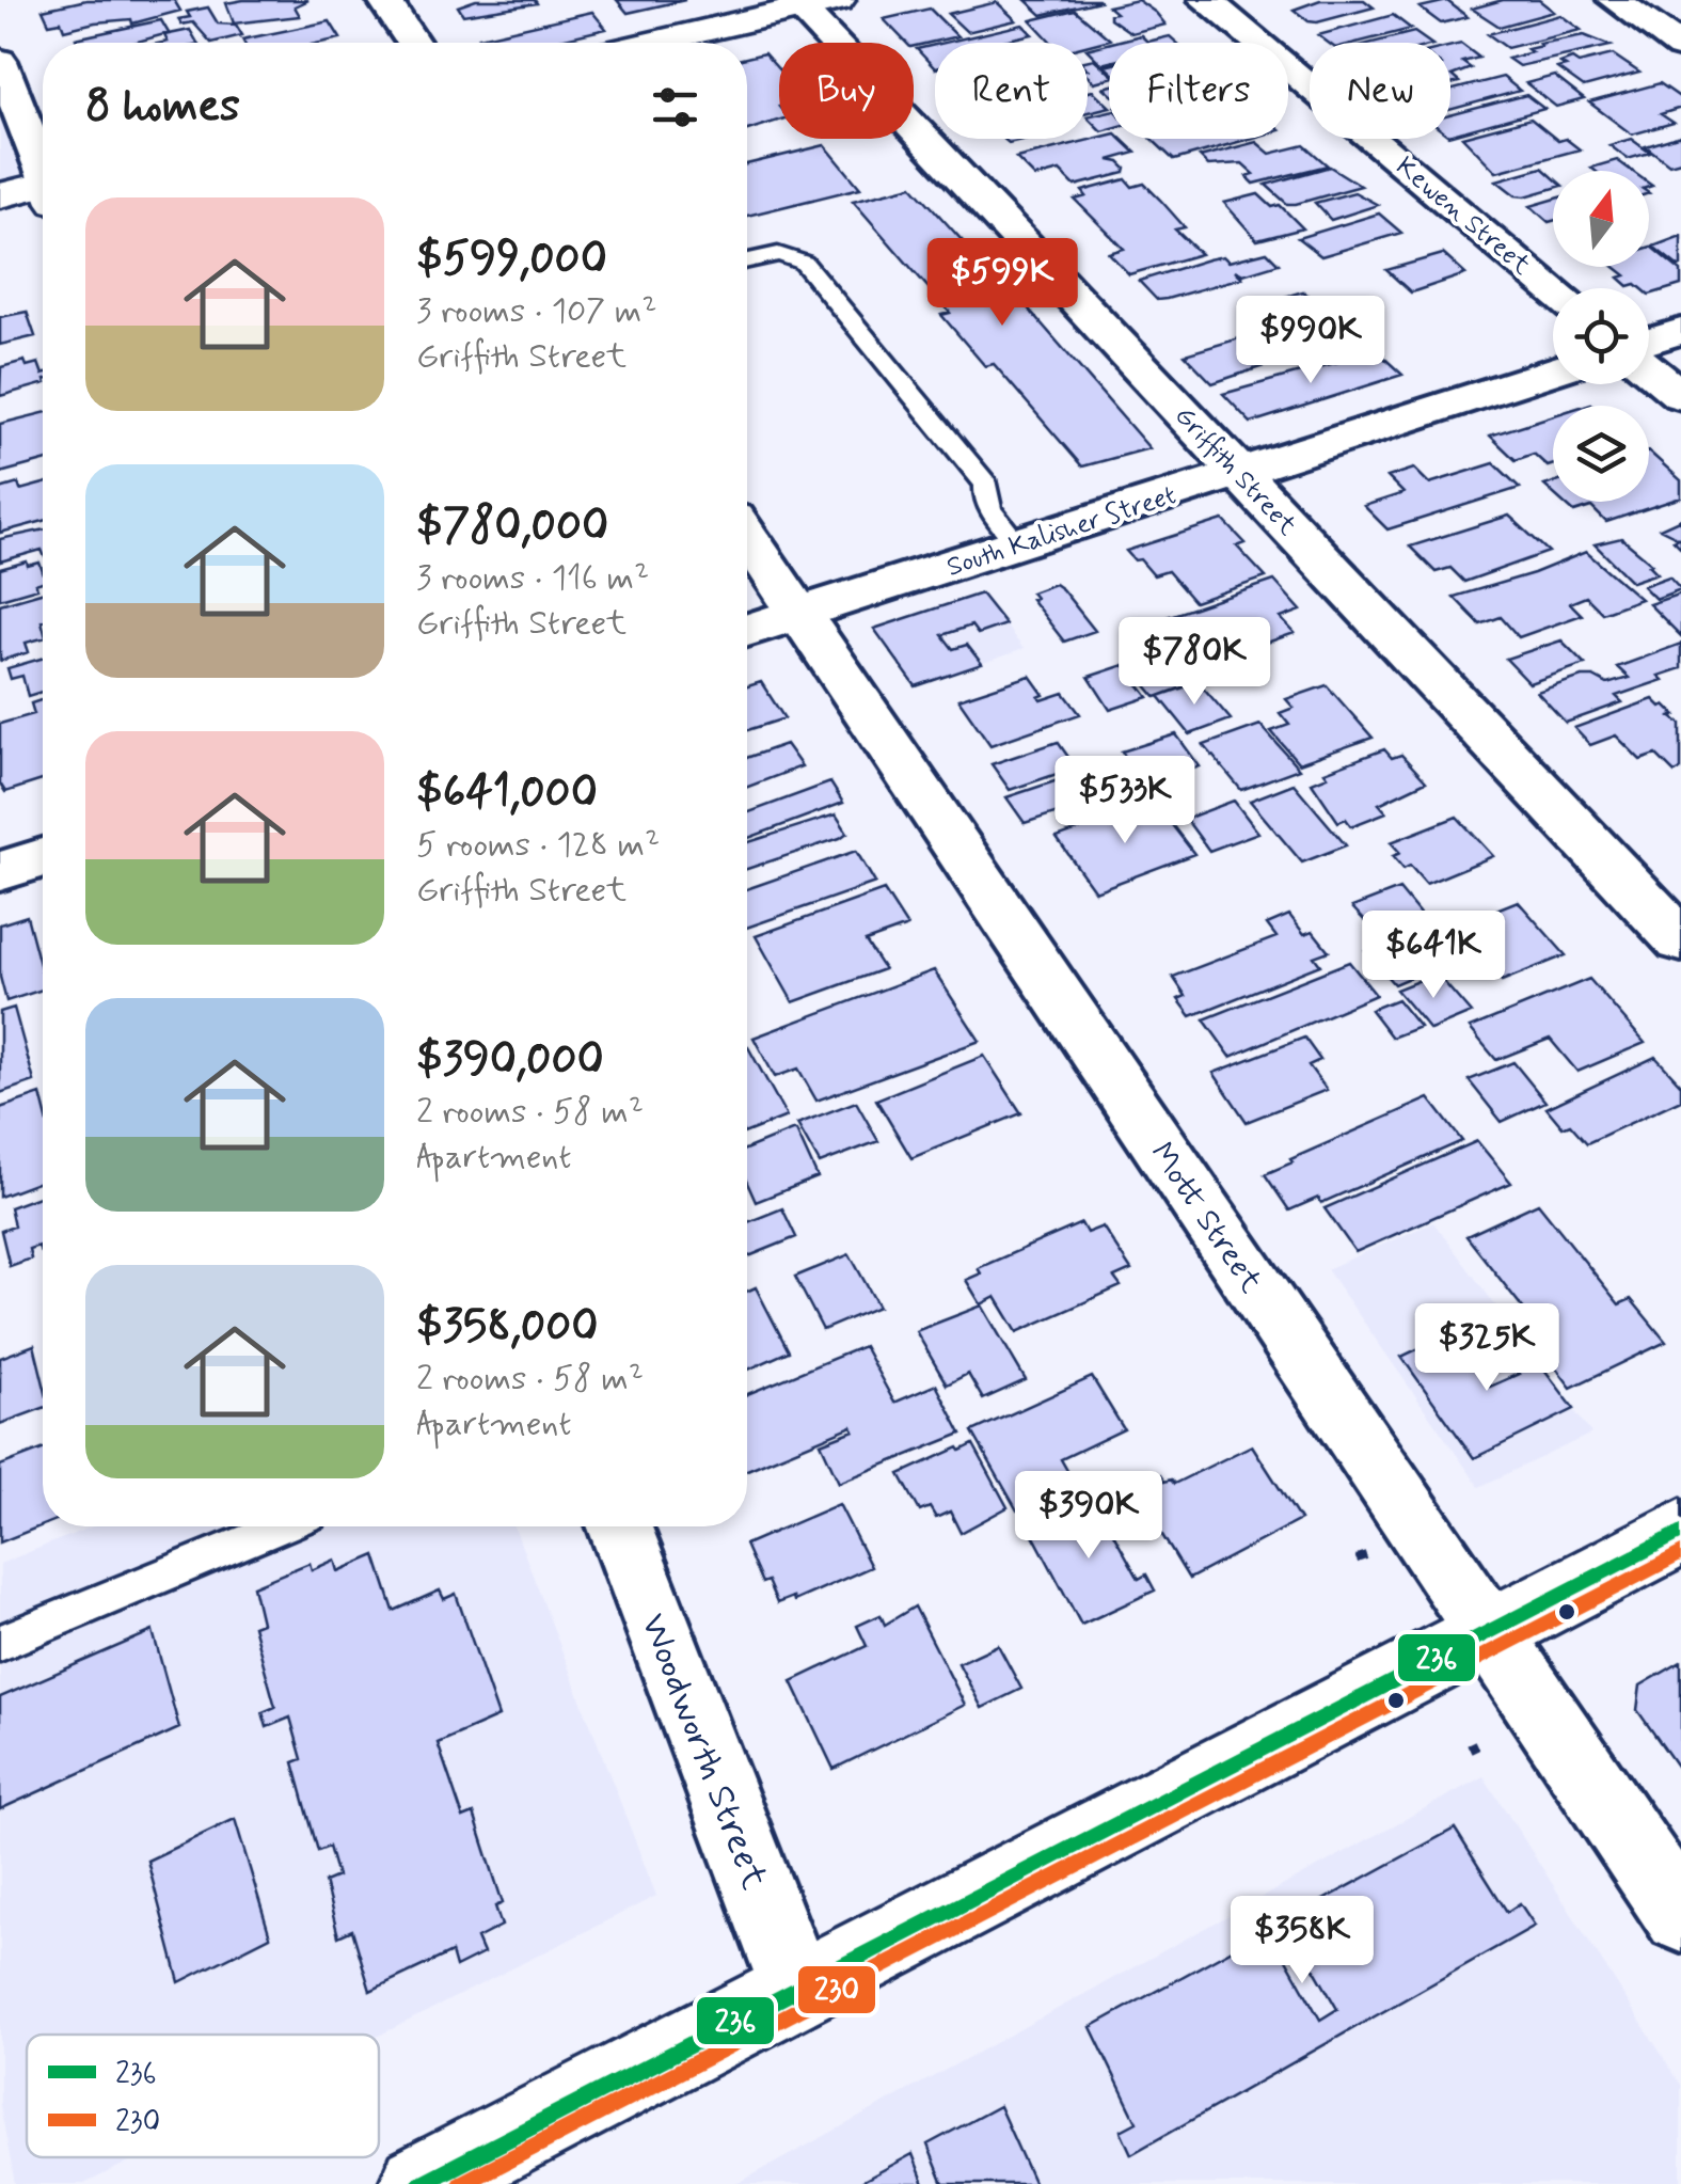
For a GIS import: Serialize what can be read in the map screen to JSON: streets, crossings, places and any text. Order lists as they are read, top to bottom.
{
  "streets": {
    "street": [
      "Kewen Street",
      "Griffith Street",
      "South Kalisher Street",
      "Mott Street",
      "Woodworth Street"
    ]
  },
  "crossings": [
    ["Griffith Street", "South Kalisher Street"],
    ["South Kalisher Street", "Mott Street"]
  ],
  "lines": ["transit line 236", "transit line 230"],
  "legend": ["236", "230"],
  "north": "top",
  "page": {
    "chip": [
      "Buy",
      "Rent",
      "Filters",
      "New"
    ],
    "heading": "8 homes",
    "list": [
      {
        "name": "$599,000",
        "note": "3 rooms · 107 m² · Griffith Street"
      },
      {
        "name": "$780,000",
        "note": "3 rooms · 116 m² · Griffith Street"
      },
      {
        "name": "$641,000",
        "note": "5 rooms · 128 m² · Griffith Street"
      },
      {
        "name": "$390,000",
        "note": "2 rooms · 58 m² · Apartment"
      },
      {
        "name": "$358,000",
        "note": "2 rooms · 58 m² · Apartment"
      }
    ],
    "price": [
      "$599K",
      "$990K",
      "$780K",
      "$533K",
      "$641K",
      "$325K",
      "$390K",
      "$358K"
    ]
  }
}
